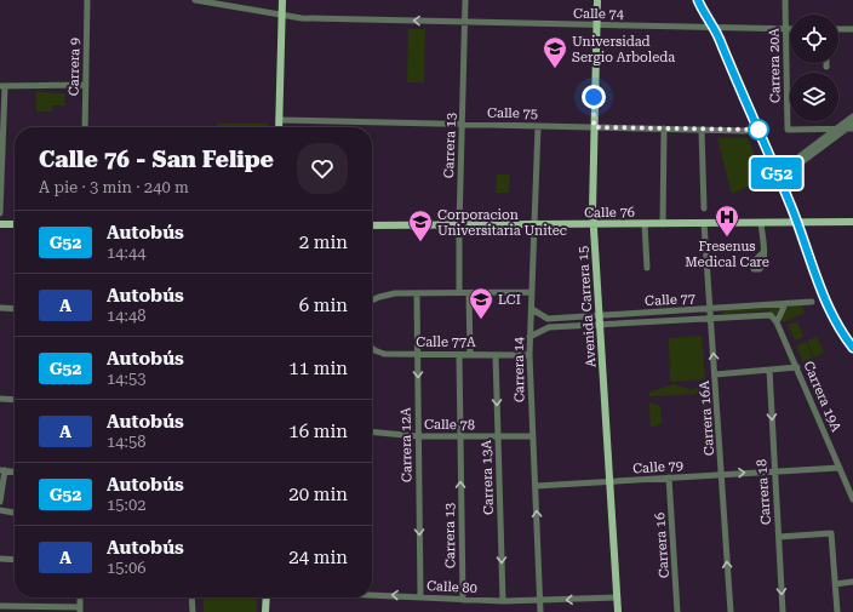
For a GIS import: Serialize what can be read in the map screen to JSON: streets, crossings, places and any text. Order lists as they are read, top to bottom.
{
  "streets": {
    "main road": ["Calle 76", "Avenida Carrera 15"],
    "street": [
      "Calle 74",
      "Carrera 20A",
      "Carrera 9",
      "Calle 75",
      "Carrera 13",
      "Calle 77",
      "Calle 77A",
      "Carrera 14",
      "Carrera 19A",
      "Carrera 16A",
      "Calle 78",
      "Carrera 12A",
      "Calle 79",
      "Carrera 13A",
      "Carrera 18",
      "Carrera 16",
      "Calle 80"
    ]
  },
  "crossings": [
    ["Calle 74", "Carrera 20A"],
    ["Calle 74", "Carrera 13"],
    ["Calle 74", "Avenida Carrera 15"],
    ["Calle 75", "Carrera 13"],
    ["Calle 75", "Avenida Carrera 15"],
    ["Calle 75", "Carrera 14"],
    ["Carrera 13", "Calle 76"],
    ["Carrera 13", "Calle 77A"],
    ["Carrera 13", "Calle 78"],
    ["Carrera 13", "Calle 80"],
    ["Calle 76", "Avenida Carrera 15"],
    ["Calle 76", "Carrera 14"],
    ["Calle 76", "Carrera 16A"],
    ["Calle 77", "Avenida Carrera 15"],
    ["Calle 77", "Carrera 14"],
    ["Calle 77", "Carrera 19A"],
    ["Calle 77", "Carrera 16A"],
    ["Avenida Carrera 15", "Calle 79"],
    ["Avenida Carrera 15", "Calle 80"],
    ["Calle 77A", "Carrera 14"],
    ["Calle 77A", "Carrera 12A"],
    ["Calle 77A", "Carrera 13A"],
    ["Carrera 14", "Calle 78"],
    ["Carrera 14", "Calle 79"],
    ["Carrera 14", "Calle 80"],
    ["Carrera 19A", "Calle 79"],
    ["Carrera 16A", "Calle 79"],
    ["Calle 78", "Carrera 12A"],
    ["Calle 78", "Carrera 13A"],
    ["Carrera 12A", "Calle 80"],
    ["Calle 79", "Carrera 18"],
    ["Calle 79", "Carrera 16"],
    ["Carrera 13A", "Calle 80"]
  ],
  "one_way": [
    "Carrera 16A",
    "Carrera 12A",
    "Carrera 13A",
    "Carrera 18",
    "Calle 80"
  ],
  "places": {
    "school or university": ["Universidad Sergio Arboleda", "Corporacion Universitaria Unitec", "LCI"],
    "hospital": ["Fresenus Medical Care"]
  },
  "lines": ["bus line G52"],
  "page": {
    "on_map": "G52",
    "heading": ["Calle 76 - San Felipe", "A pie · 3 min · 240 m"],
    "list": [
      {
        "mark": "G52",
        "name": "Autobús",
        "note": "14:44",
        "value": "2 min"
      },
      {
        "mark": "A",
        "name": "Autobús",
        "note": "14:48",
        "value": "6 min"
      },
      {
        "mark": "G52",
        "name": "Autobús",
        "note": "14:53",
        "value": "11 min"
      },
      {
        "mark": "A",
        "name": "Autobús",
        "note": "14:58",
        "value": "16 min"
      },
      {
        "mark": "G52",
        "name": "Autobús",
        "note": "15:02",
        "value": "20 min"
      },
      {
        "mark": "A",
        "name": "Autobús",
        "note": "15:06",
        "value": "24 min"
      }
    ]
  }
}
